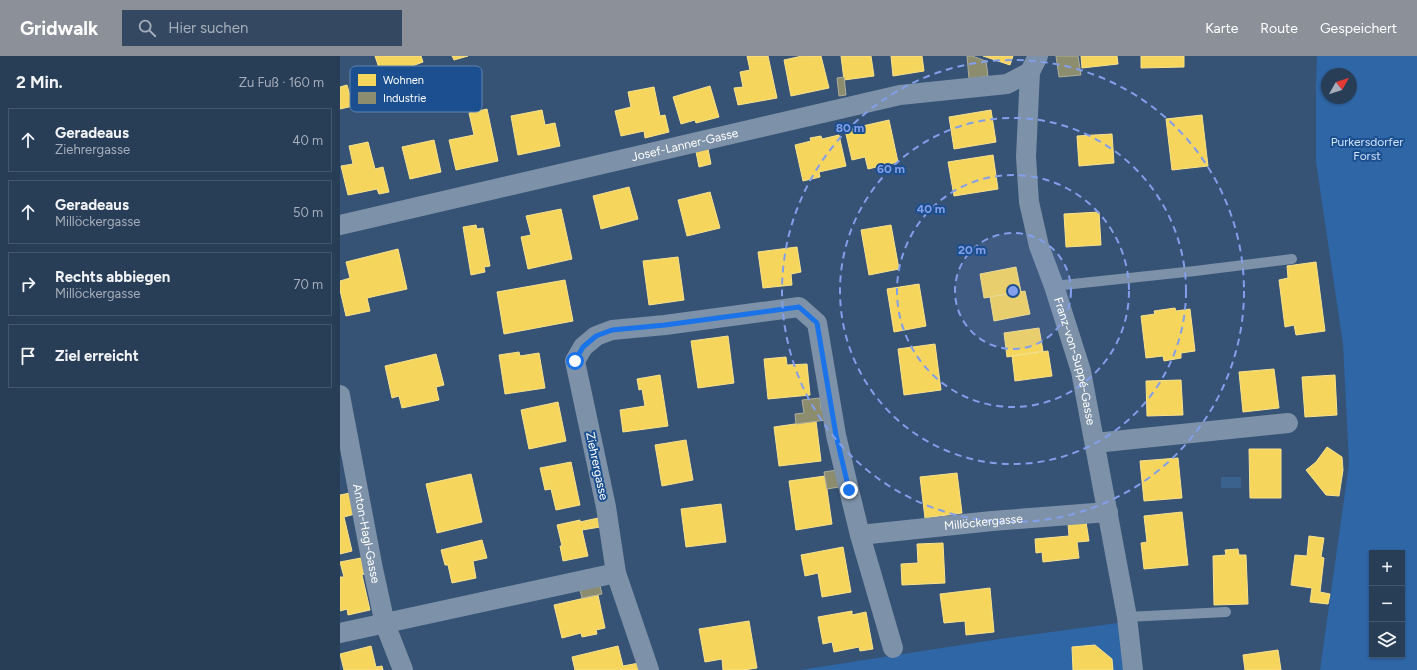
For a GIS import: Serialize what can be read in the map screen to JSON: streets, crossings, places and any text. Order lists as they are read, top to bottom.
{
  "streets": {
    "street": [
      "Josef-Lanner-Gasse",
      "Franz-von-Suppé-Gasse",
      "Ziehrergasse",
      "Millöckergasse",
      "Anton-Hagl-Gasse"
    ]
  },
  "crossings": [
    ["Josef-Lanner-Gasse", "Franz-von-Suppé-Gasse"],
    ["Franz-von-Suppé-Gasse", "Millöckergasse"],
    ["Ziehrergasse", "Millöckergasse"]
  ],
  "parks": ["Purkersdorfer Forst"],
  "legend": ["Wohnen", "Industrie"],
  "north": "top right",
  "page": {
    "header": "Gridwalk",
    "search": "Hier suchen",
    "nav": ["Karte", "Route", "Gespeichert"],
    "heading": ["2 Min.", "Zu Fuß · 160 m"],
    "list": [
      ["Geradeaus", "Ziehrergasse", "40 m"],
      ["Geradeaus", "Millöckergasse", "50 m"],
      ["Rechts abbiegen", "Millöckergasse", "70 m"],
      "Ziel erreicht"
    ],
    "map_buttons": ["+", "−"]
  },
  "rings": [
    "80 m",
    "60 m",
    "40 m",
    "20 m"
  ]
}
